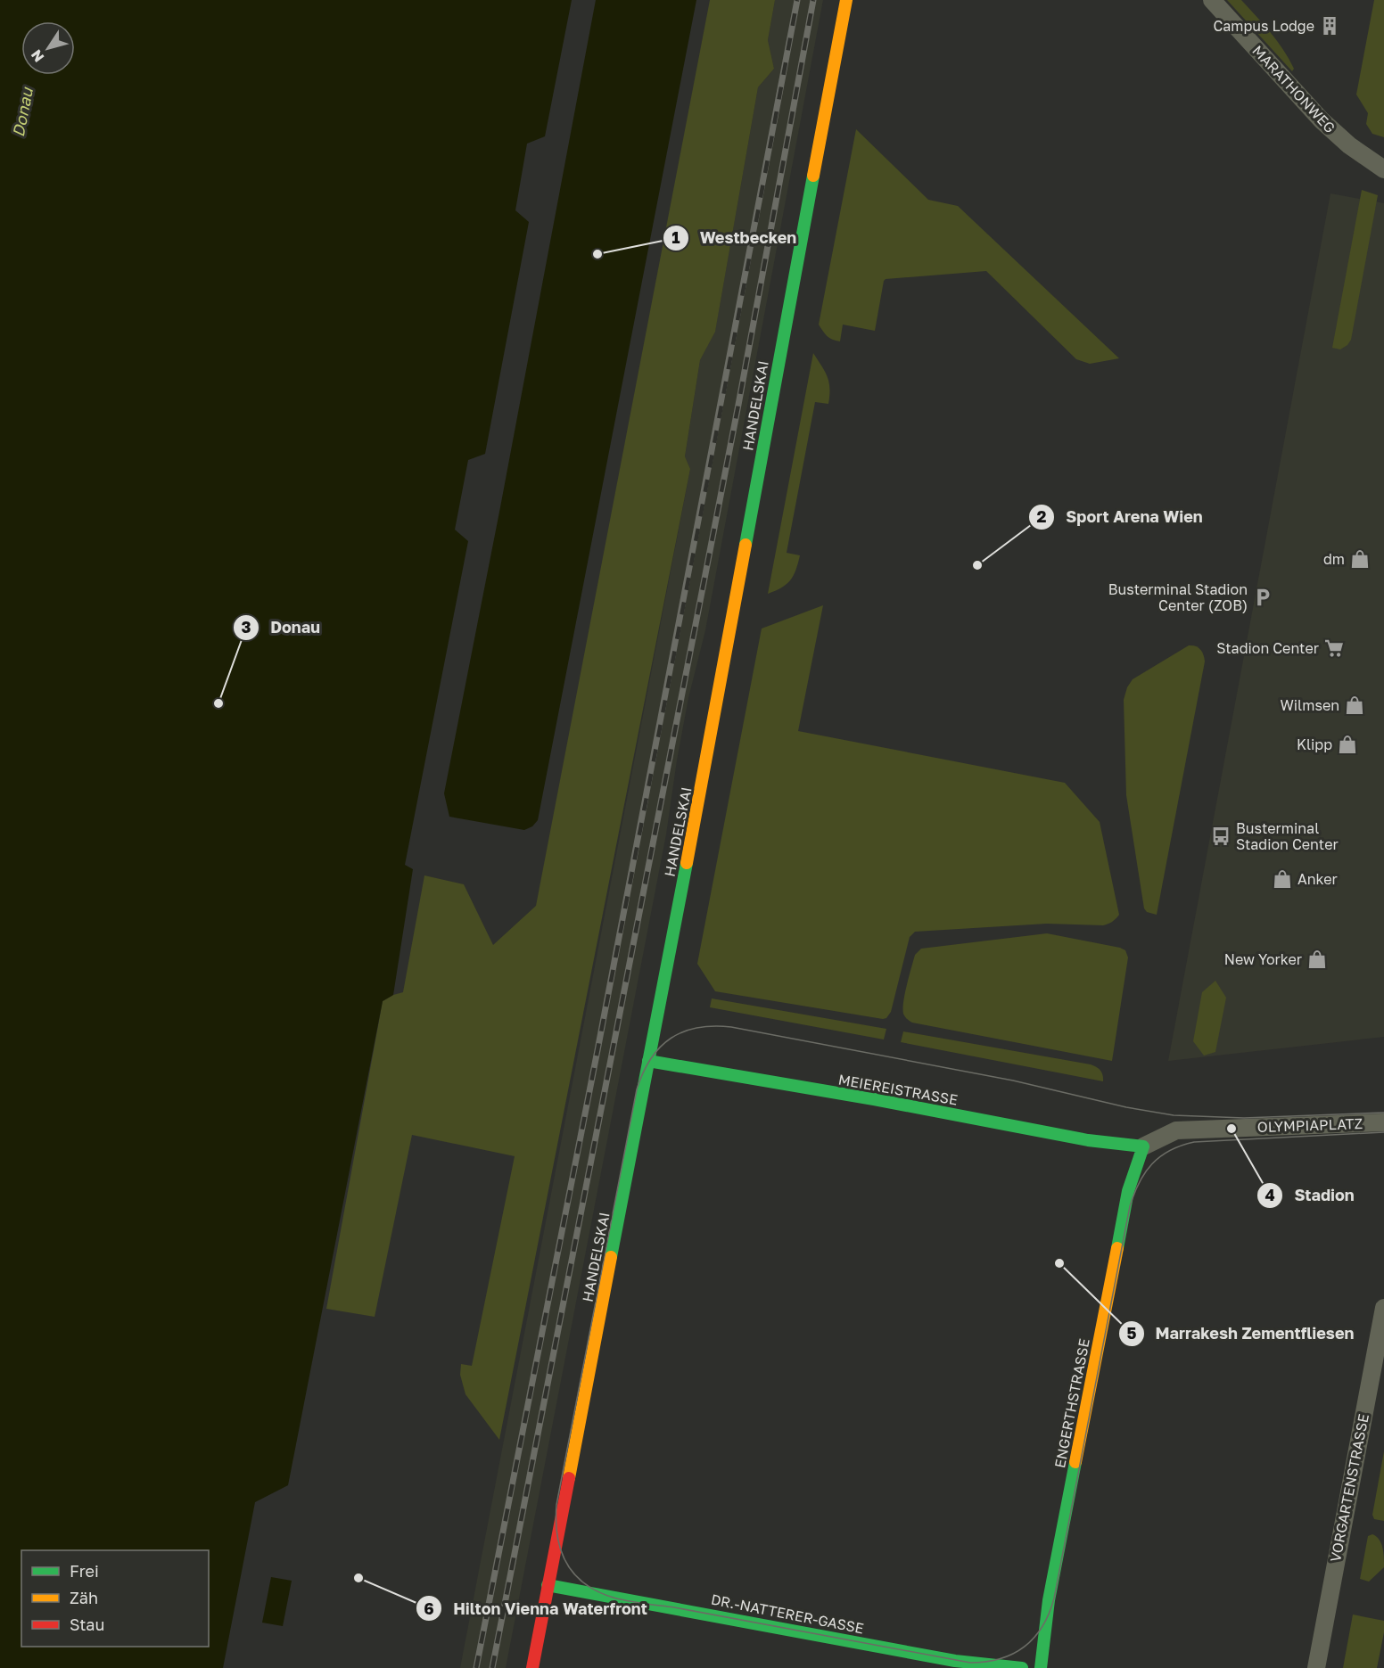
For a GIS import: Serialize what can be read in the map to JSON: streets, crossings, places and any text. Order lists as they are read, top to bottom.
{
  "streets": {
    "main road": [
      "HANDELSKAI",
      "MEIEREISTRASSE",
      "ENGERTHSTRASSE",
      "DR.-NATTERER-GASSE"
    ],
    "street": ["MARATHONWEG", "OLYMPIAPLATZ", "VORGARTENSTRASSE"]
  },
  "crossings": [
    ["HANDELSKAI", "MEIEREISTRASSE"],
    ["HANDELSKAI", "DR.-NATTERER-GASSE"],
    ["MEIEREISTRASSE", "OLYMPIAPLATZ"],
    ["MEIEREISTRASSE", "ENGERTHSTRASSE"],
    ["OLYMPIAPLATZ", "ENGERTHSTRASSE"]
  ],
  "water": ["Donau"],
  "places": {
    "building": ["Campus Lodge"],
    "other": [
      "Westbecken",
      "Sport Arena Wien",
      "Donau",
      "Stadion",
      "Marrakesh Zementfliesen",
      "Hilton Vienna Waterfront"
    ],
    "shop": [
      "dm",
      "Wilmsen",
      "Klipp",
      "Anker",
      "New Yorker"
    ],
    "parking": ["Busterminal Stadion Center (ZOB)"],
    "supermarket": ["Stadion Center"],
    "bus stop": ["Busterminal Stadion Center"]
  },
  "legend": ["Frei", "Zäh", "Stau"],
  "north": "bottom left"
}
